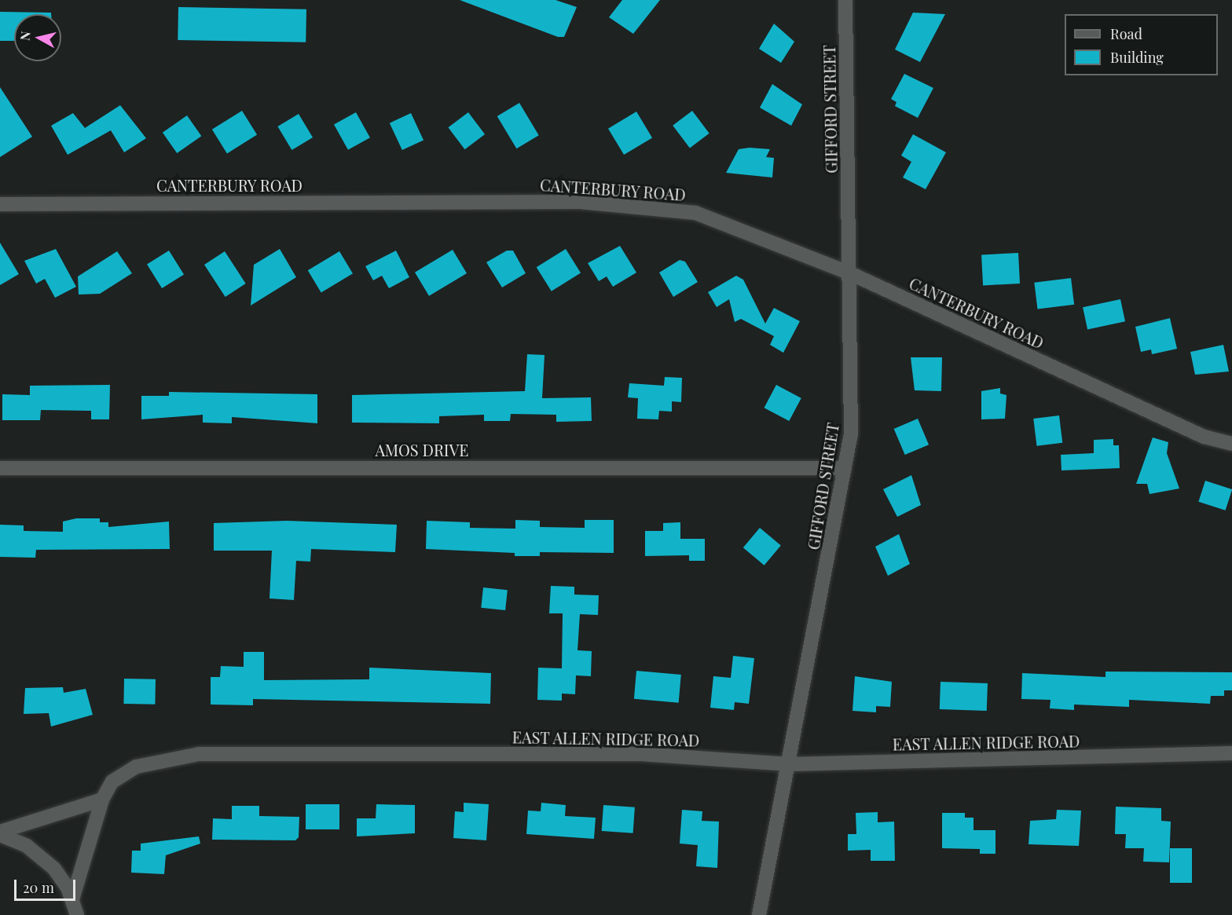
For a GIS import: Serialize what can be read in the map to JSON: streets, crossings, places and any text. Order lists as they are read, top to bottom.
{
  "streets": {
    "street": [
      "GIFFORD STREET",
      "CANTERBURY ROAD",
      "AMOS DRIVE",
      "EAST ALLEN RIDGE ROAD"
    ]
  },
  "crossings": [
    ["GIFFORD STREET", "CANTERBURY ROAD"],
    ["GIFFORD STREET", "AMOS DRIVE"],
    ["GIFFORD STREET", "EAST ALLEN RIDGE ROAD"]
  ],
  "legend": ["Road", "Building"],
  "scale_bar": "20 m",
  "north": "left"
}
